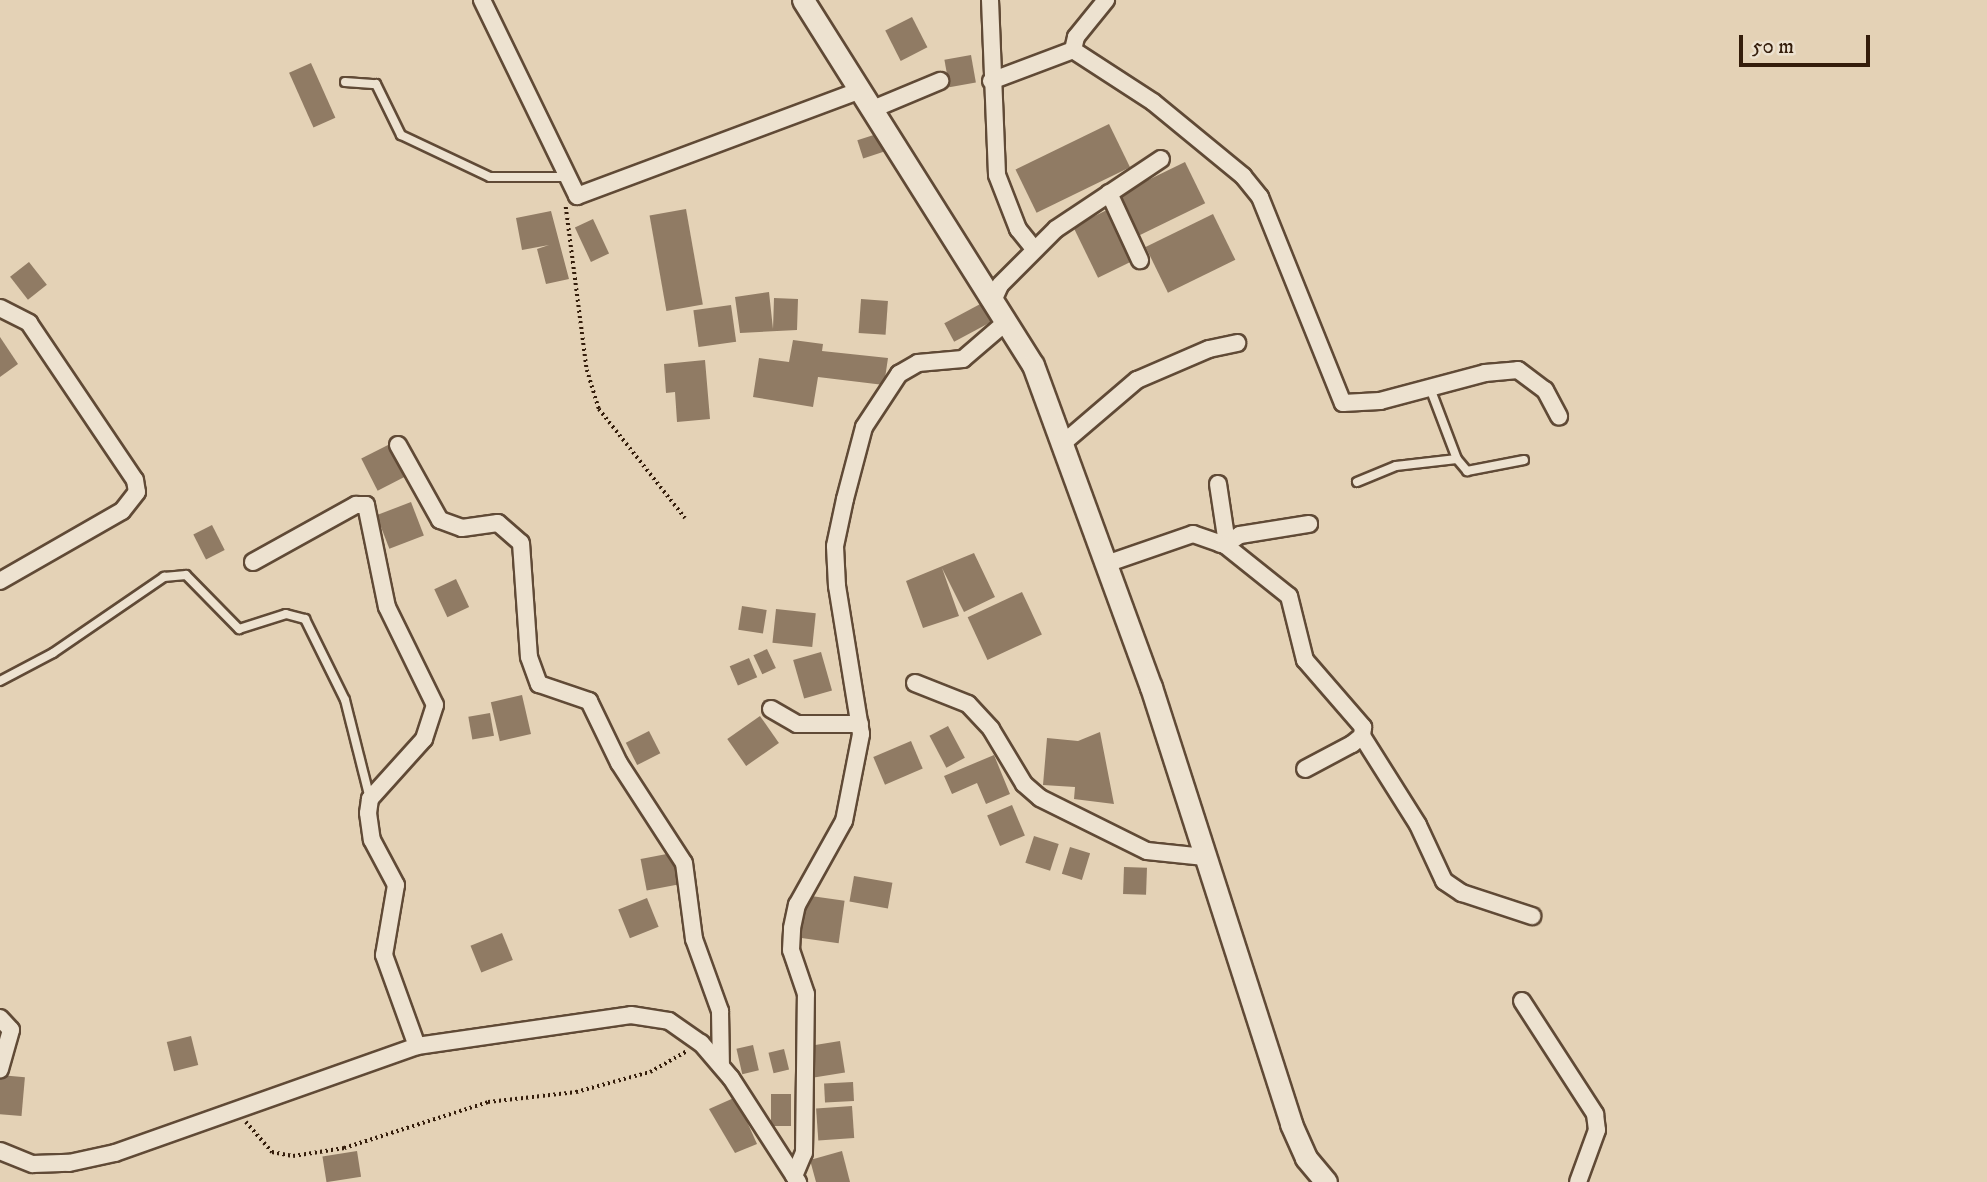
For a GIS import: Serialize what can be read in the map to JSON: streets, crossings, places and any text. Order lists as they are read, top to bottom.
{
  "scale_bar": "50 m"
}
